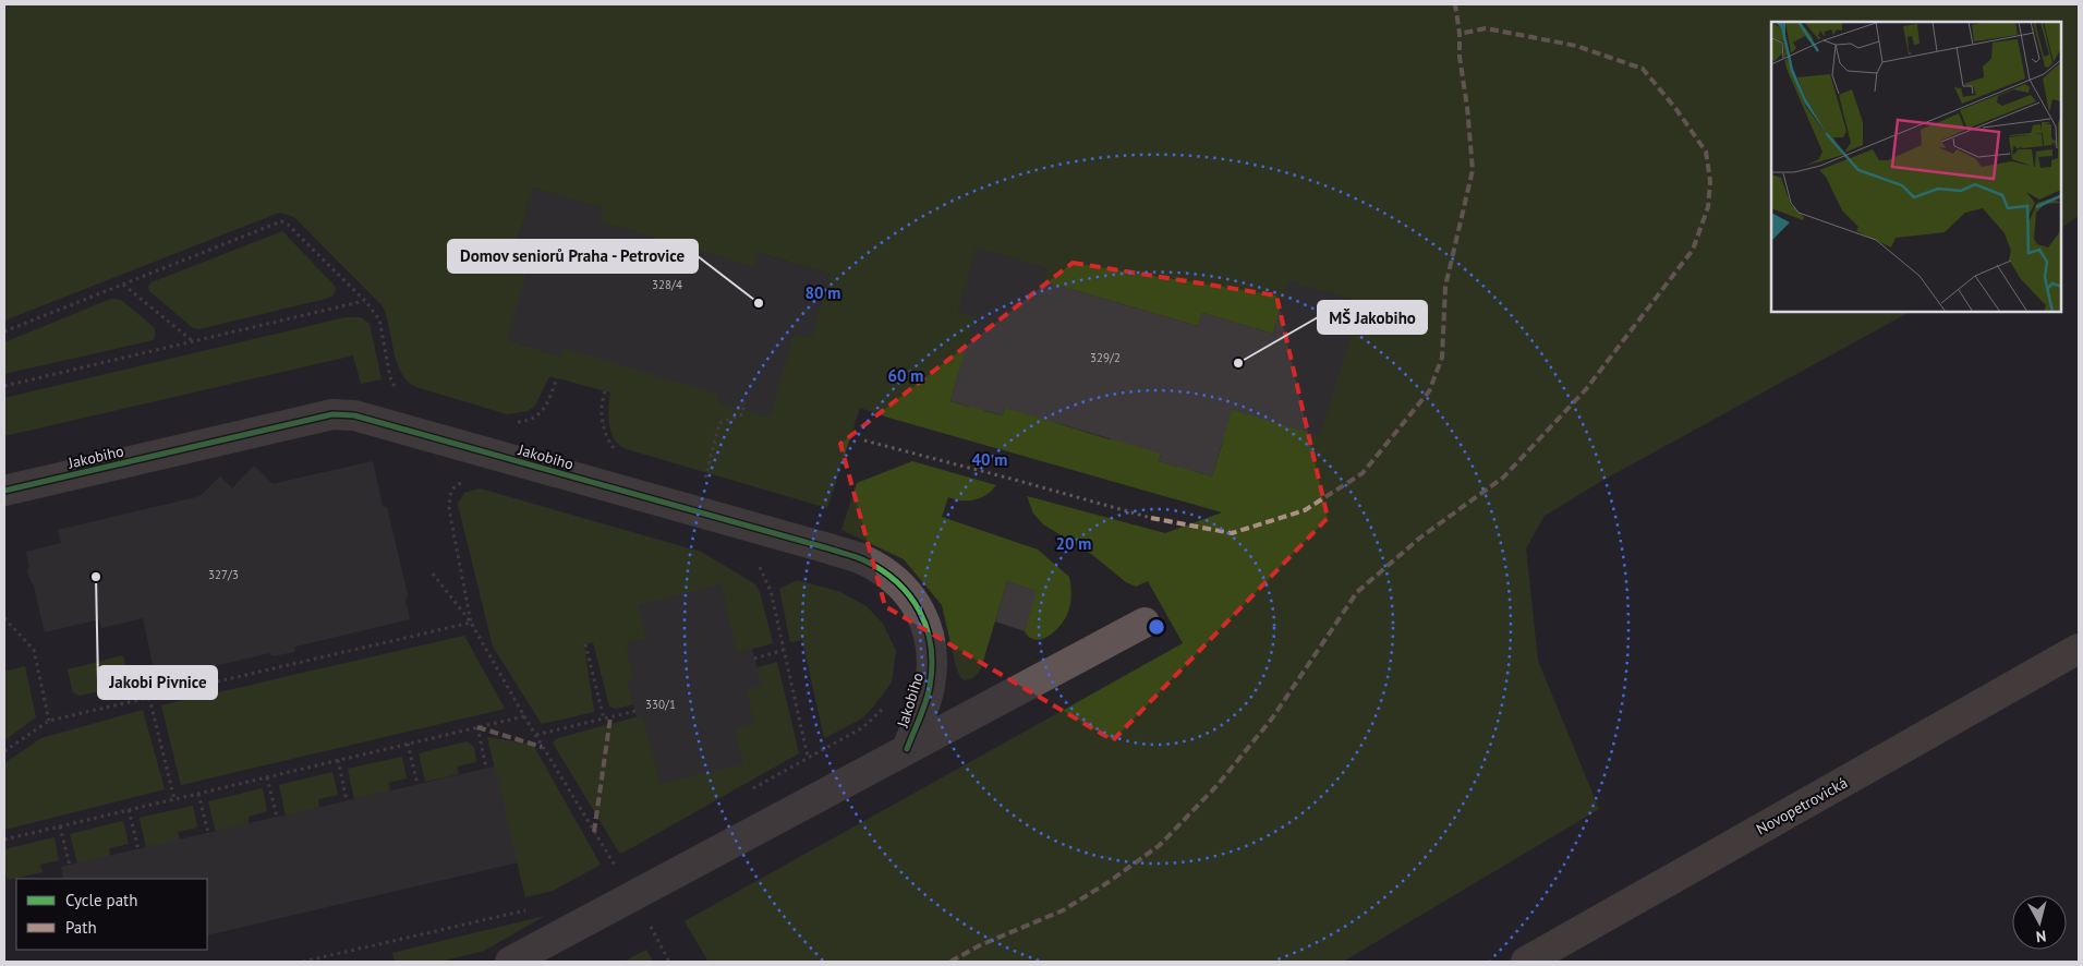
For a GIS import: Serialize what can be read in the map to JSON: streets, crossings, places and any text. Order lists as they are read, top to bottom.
{
  "streets": {
    "main road": ["Novopetrovická"],
    "street": ["Jakobiho"]
  },
  "places": ["Domov seniorů Praha - Petrovice", "MŠ Jakobiho", "Jakobi Pivnice"],
  "house_numbers": [
    "328/4",
    "329/2",
    "327/3",
    "330/1"
  ],
  "legend": ["Cycle path", "Path"],
  "north": "bottom",
  "rings": [
    "80 m",
    "60 m",
    "40 m",
    "20 m"
  ]
}
